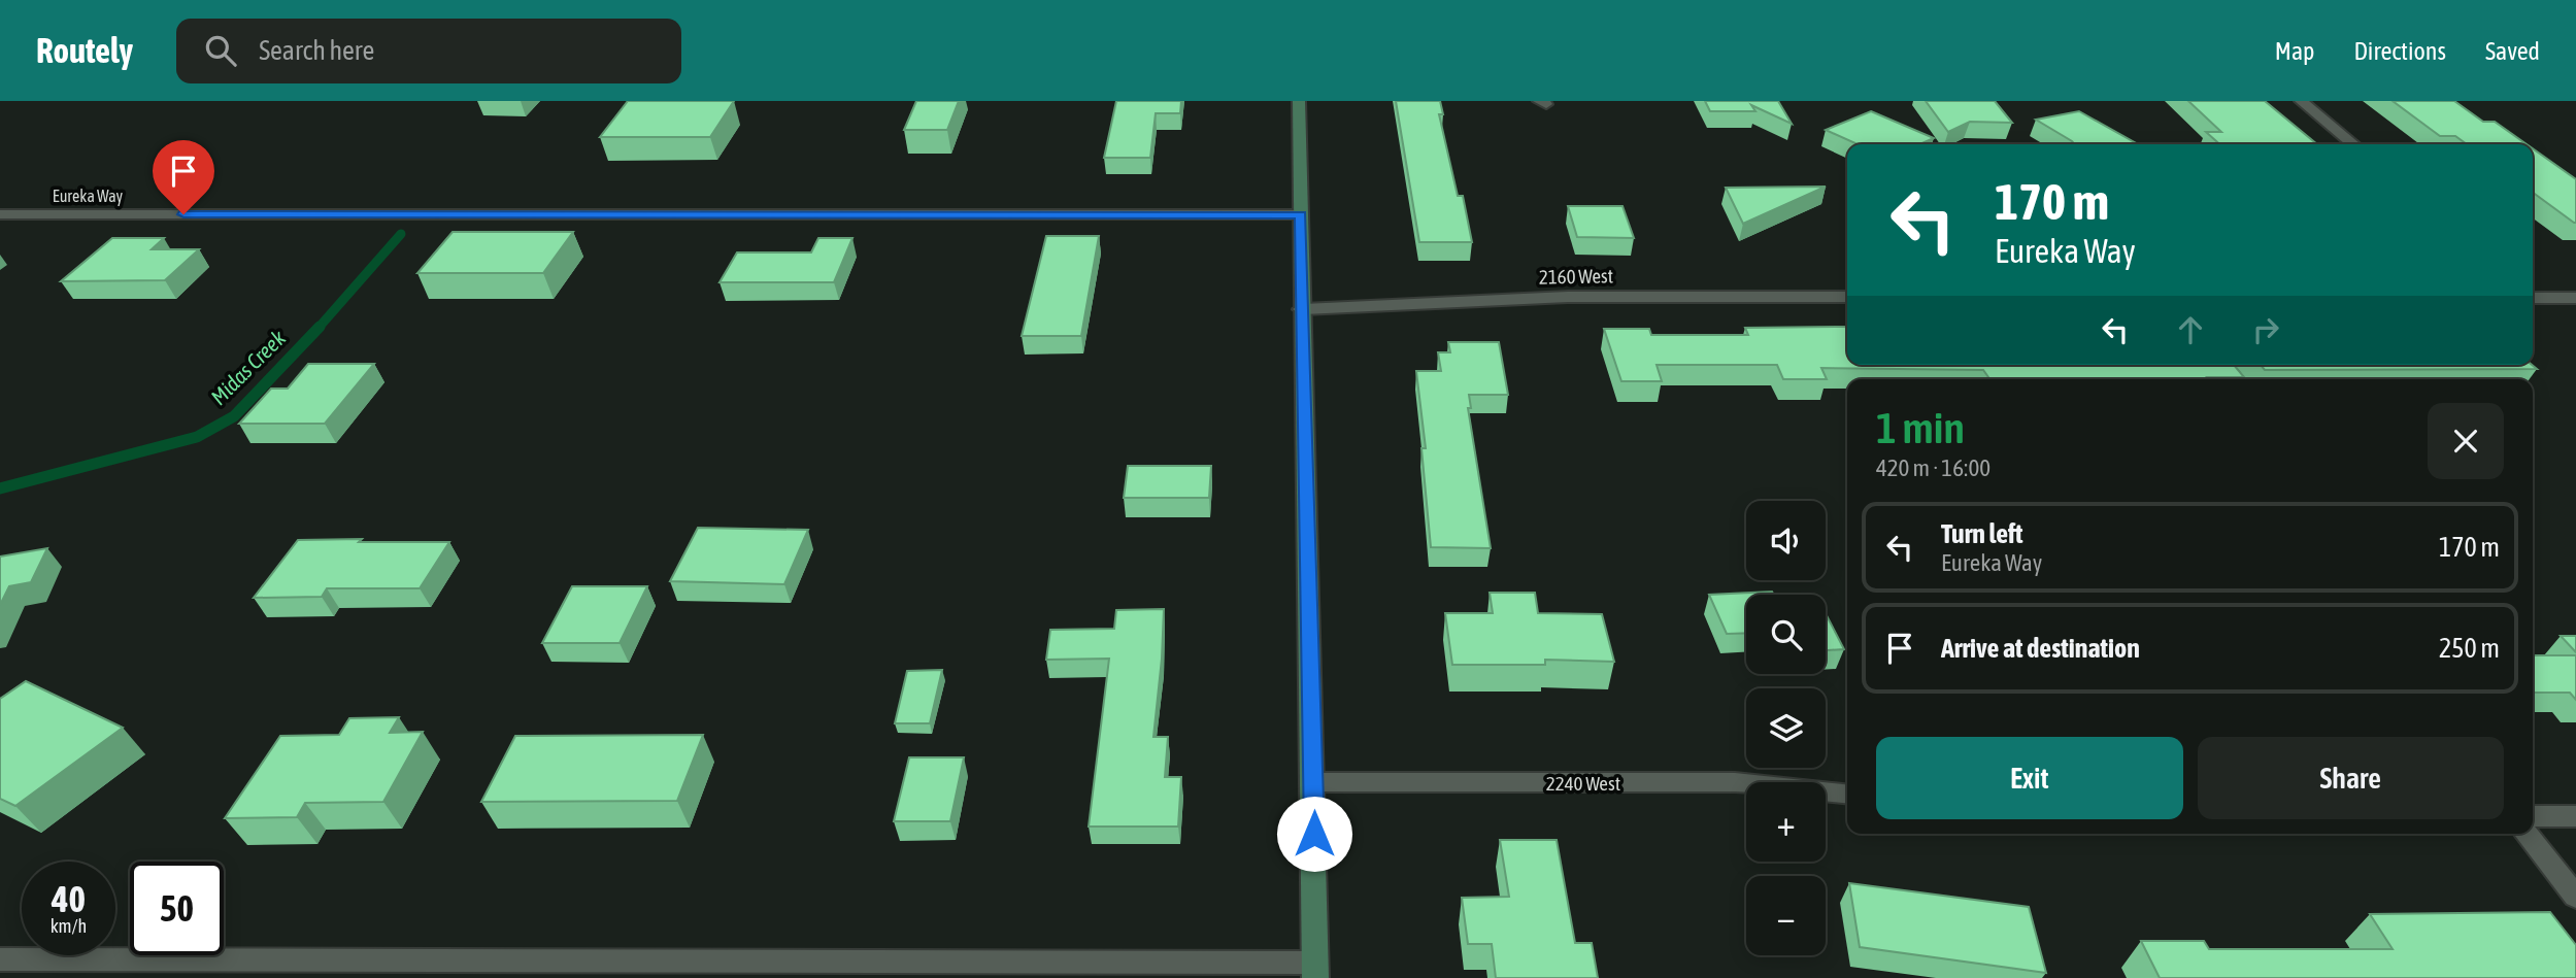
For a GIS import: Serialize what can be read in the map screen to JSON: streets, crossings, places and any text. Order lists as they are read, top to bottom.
{
  "streets": {
    "street": ["Eureka Way", "2160 West", "2240 West"]
  },
  "water": ["Midas Creek"],
  "page": {
    "header": "Routely",
    "search": "Search here",
    "nav": ["Map", "Directions", "Saved"],
    "turn": ["170 m", "Eureka Way"],
    "heading": ["1 min", "420 m · 16:00"],
    "map_buttons": ["+", "−"],
    "list": [
      {
        "name": "Turn left",
        "note": "Eureka Way",
        "value": "170 m"
      },
      {
        "name": "Arrive at destination",
        "value": "250 m"
      }
    ],
    "buttons": ["Exit", "Share"],
    "speed": "40 km/h",
    "limit": "50"
  }
}
